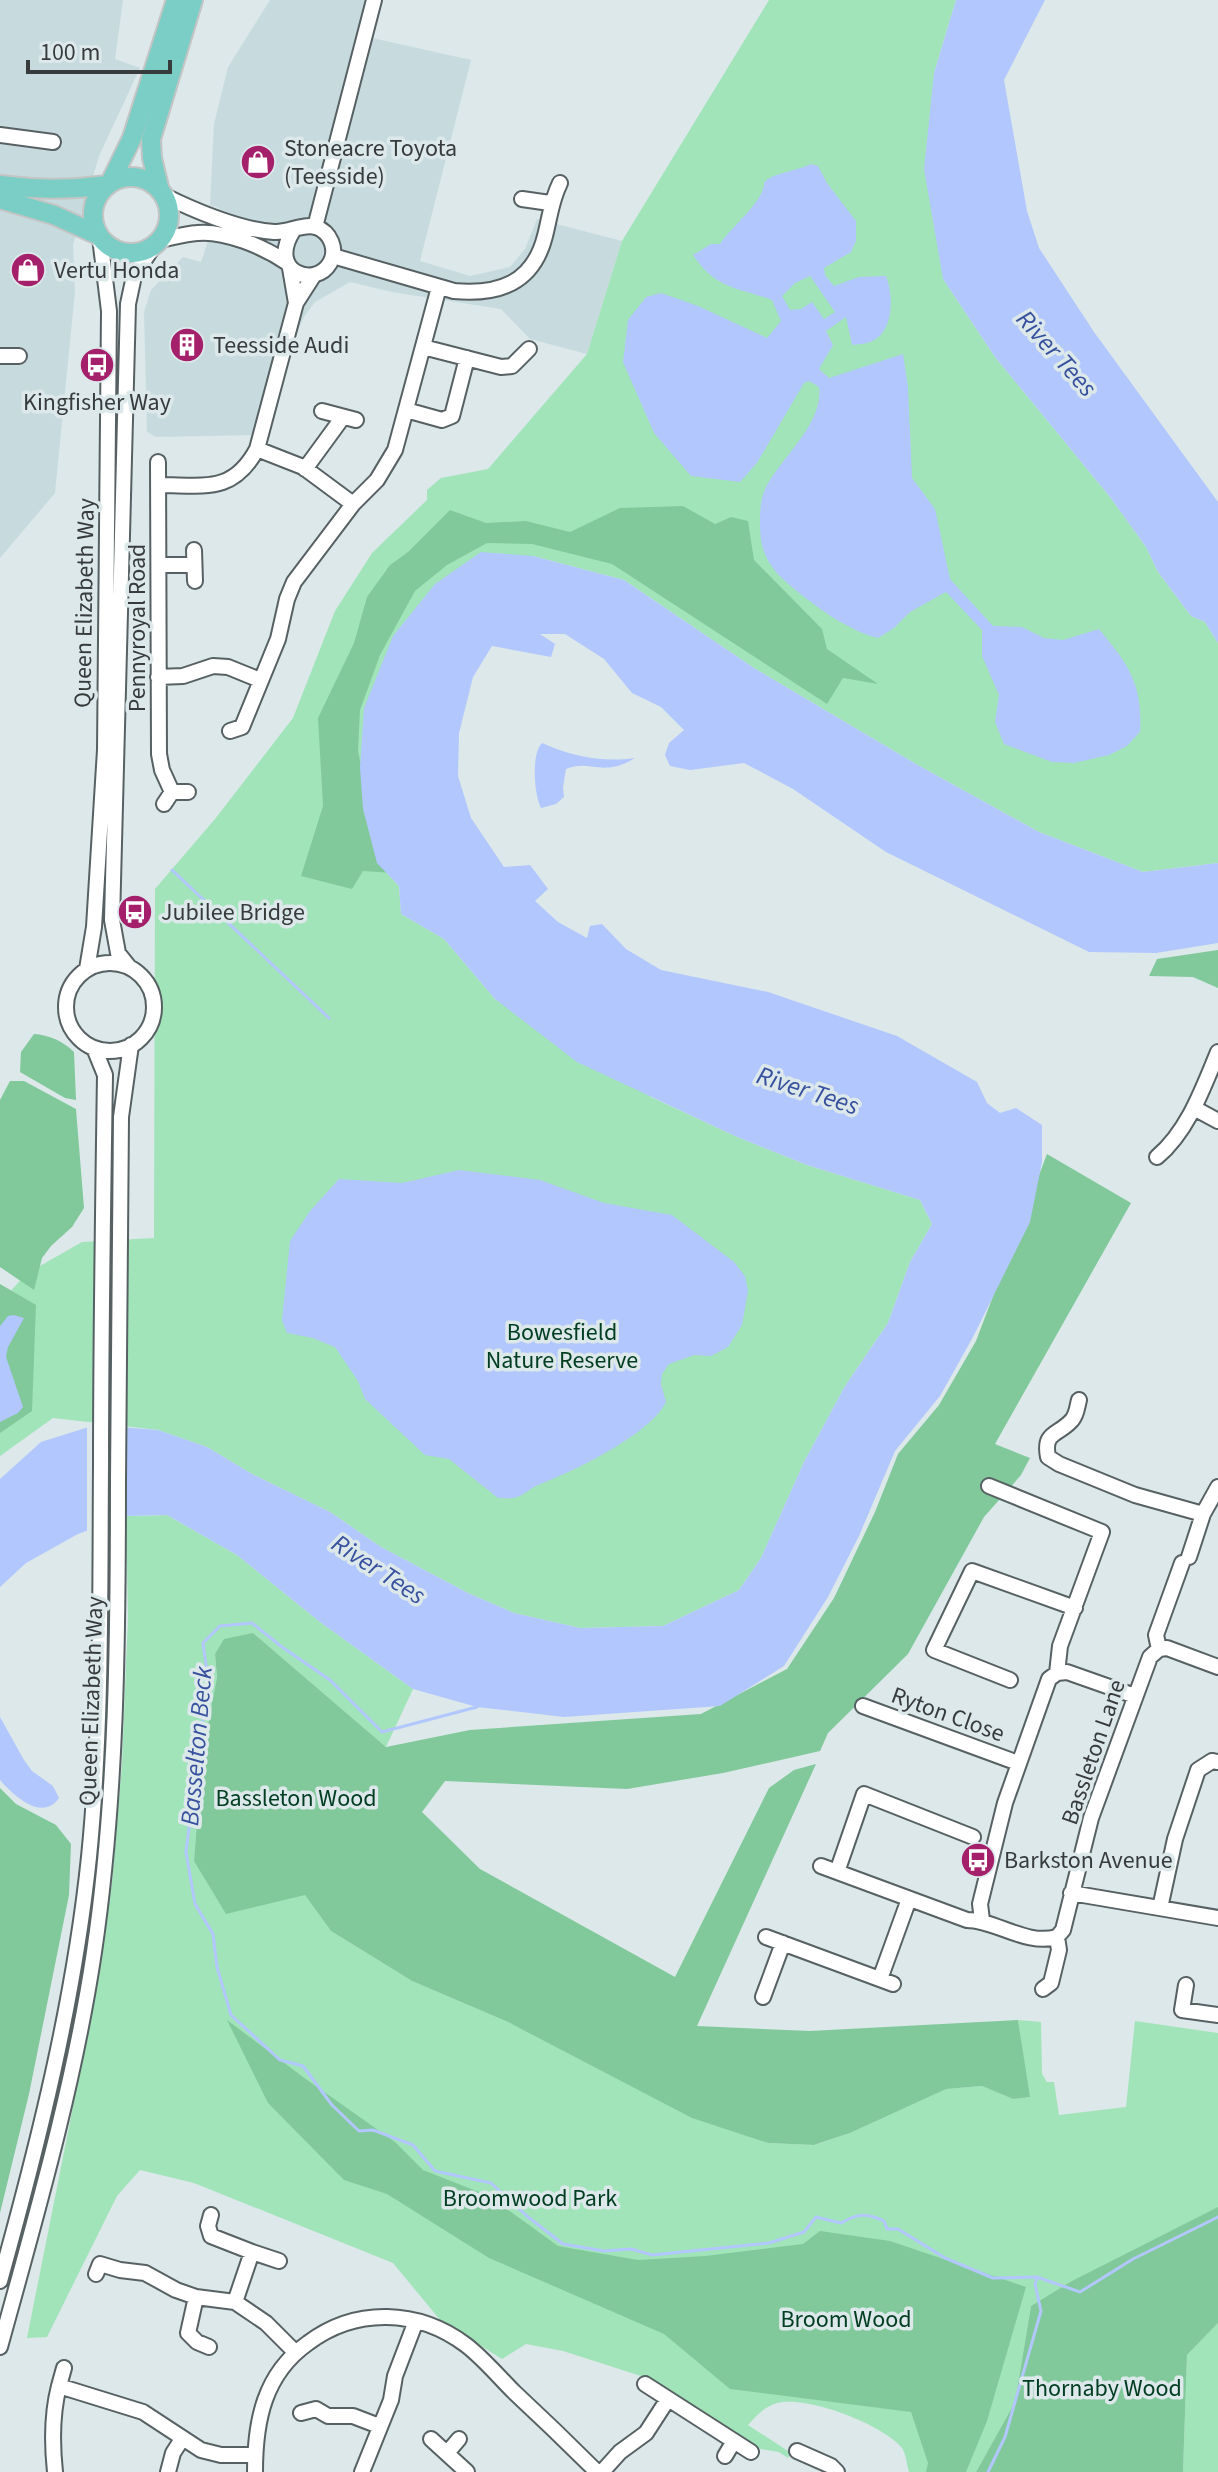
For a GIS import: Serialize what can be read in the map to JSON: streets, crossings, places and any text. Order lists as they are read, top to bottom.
{
  "streets": {
    "street": [
      "Queen Elizabeth Way",
      "Pennyroyal Road",
      "Ryton Close",
      "Bassleton Lane"
    ]
  },
  "water": ["River Tees", "Basselton Beck"],
  "parks": [
    "Bowesfield Nature Reserve",
    "Bassleton Wood",
    "Broomwood Park",
    "Broom Wood",
    "Thornaby Wood"
  ],
  "places": {
    "shop": ["Stoneacre Toyota (Teesside)", "Vertu Honda"],
    "building": ["Teesside Audi"],
    "bus stop": ["Kingfisher Way", "Jubilee Bridge", "Barkston Avenue"]
  },
  "scale_bar": "100 m"
}
